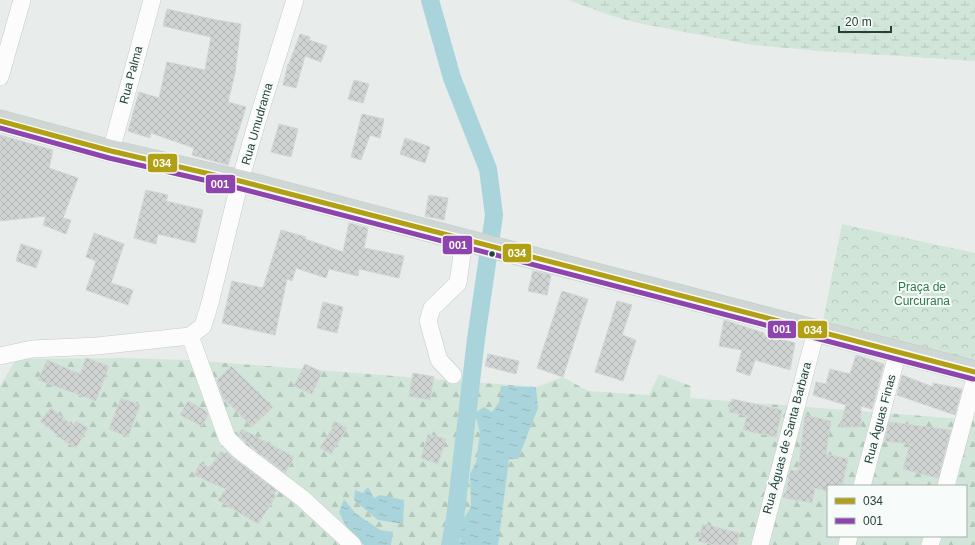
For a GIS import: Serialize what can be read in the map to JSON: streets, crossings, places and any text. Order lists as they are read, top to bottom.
{
  "streets": {
    "street": [
      "Rua Palma",
      "Rua Umudrama",
      "Rua Águas Finas",
      "Rua Águas de Santa Barbara"
    ]
  },
  "parks": ["Praça de Curcurana"],
  "lines": ["transit line 034", "transit line 001"],
  "legend": ["034", "001"],
  "scale_bar": "20 m"
}
